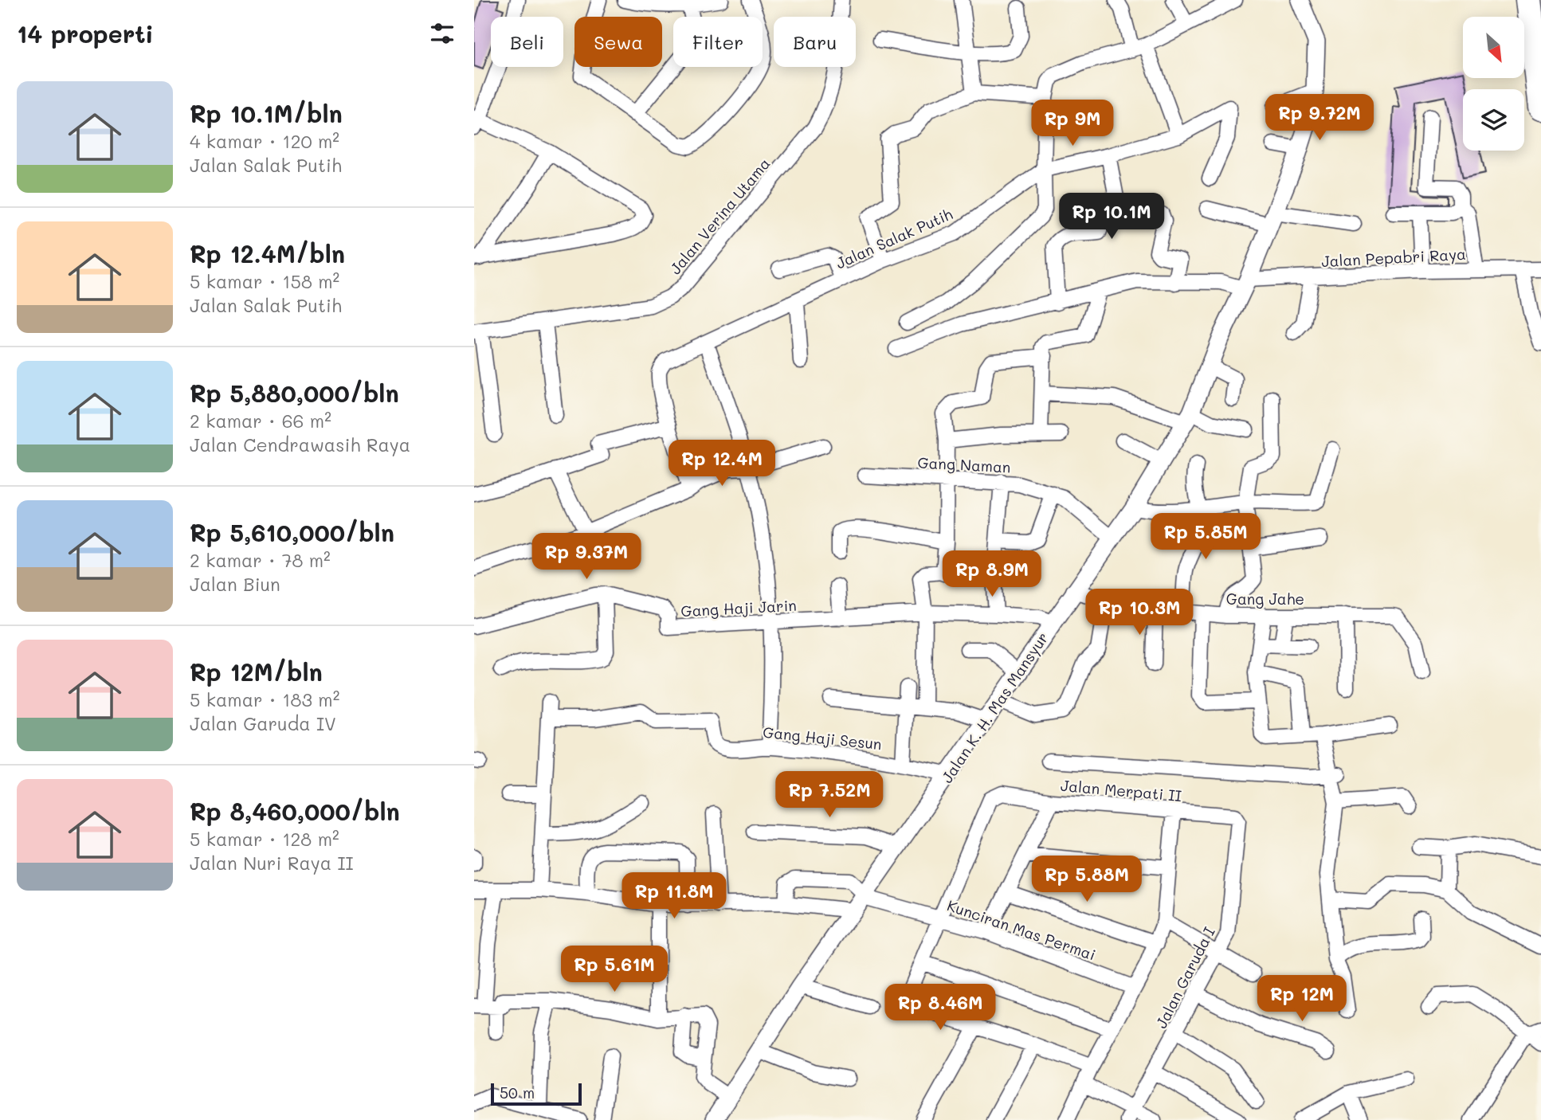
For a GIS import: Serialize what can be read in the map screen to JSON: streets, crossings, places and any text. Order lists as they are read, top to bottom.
{
  "streets": {
    "street": [
      "Jalan Verina Utama",
      "Jalan Salak Putih",
      "Jalan Pepabri Raya",
      "Gang Naman",
      "Gang Jahe",
      "Gang Haji Jarin",
      "Jalan K. H. Mas Mansyur",
      "Gang Haji Sesun",
      "Jalan Merpati II",
      "Kunciran Mas Permai",
      "Jalan Garuda I"
    ]
  },
  "crossings": [
    ["Jalan Pepabri Raya", "Jalan K. H. Mas Mansyur"],
    ["Gang Naman", "Jalan K. H. Mas Mansyur"],
    ["Gang Jahe", "Jalan K. H. Mas Mansyur"],
    ["Gang Haji Jarin", "Jalan K. H. Mas Mansyur"],
    ["Jalan K. H. Mas Mansyur", "Gang Haji Sesun"],
    ["Jalan K. H. Mas Mansyur", "Kunciran Mas Permai"],
    ["Jalan Merpati II", "Kunciran Mas Permai"],
    ["Jalan Merpati II", "Jalan Garuda I"]
  ],
  "scale_bar": "50 m",
  "north": "bottom right",
  "page": {
    "heading": "14 properti",
    "chip": [
      "Beli",
      "Sewa",
      "Filter",
      "Baru"
    ],
    "list": [
      {
        "name": "Rp 10.1M/bln",
        "note": "4 kamar · 120 m² · Jalan Salak Putih"
      },
      {
        "name": "Rp 12.4M/bln",
        "note": "5 kamar · 158 m² · Jalan Salak Putih"
      },
      {
        "name": "Rp 5,880,000/bln",
        "note": "2 kamar · 66 m² · Jalan Cendrawasih Raya"
      },
      {
        "name": "Rp 5,610,000/bln",
        "note": "2 kamar · 78 m² · Jalan Biun"
      },
      {
        "name": "Rp 12M/bln",
        "note": "5 kamar · 183 m² · Jalan Garuda IV"
      },
      {
        "name": "Rp 8,460,000/bln",
        "note": "5 kamar · 128 m² · Jalan Nuri Raya II"
      }
    ],
    "price": [
      "Rp 9.72M",
      "Rp 9M",
      "Rp 10.1M",
      "Rp 12.4M",
      "Rp 5.85M",
      "Rp 9.37M",
      "Rp 8.9M",
      "Rp 10.3M",
      "Rp 7.52M",
      "Rp 5.88M",
      "Rp 11.8M",
      "Rp 5.61M",
      "Rp 12M",
      "Rp 8.46M"
    ],
    "scale": "50 m"
  }
}
